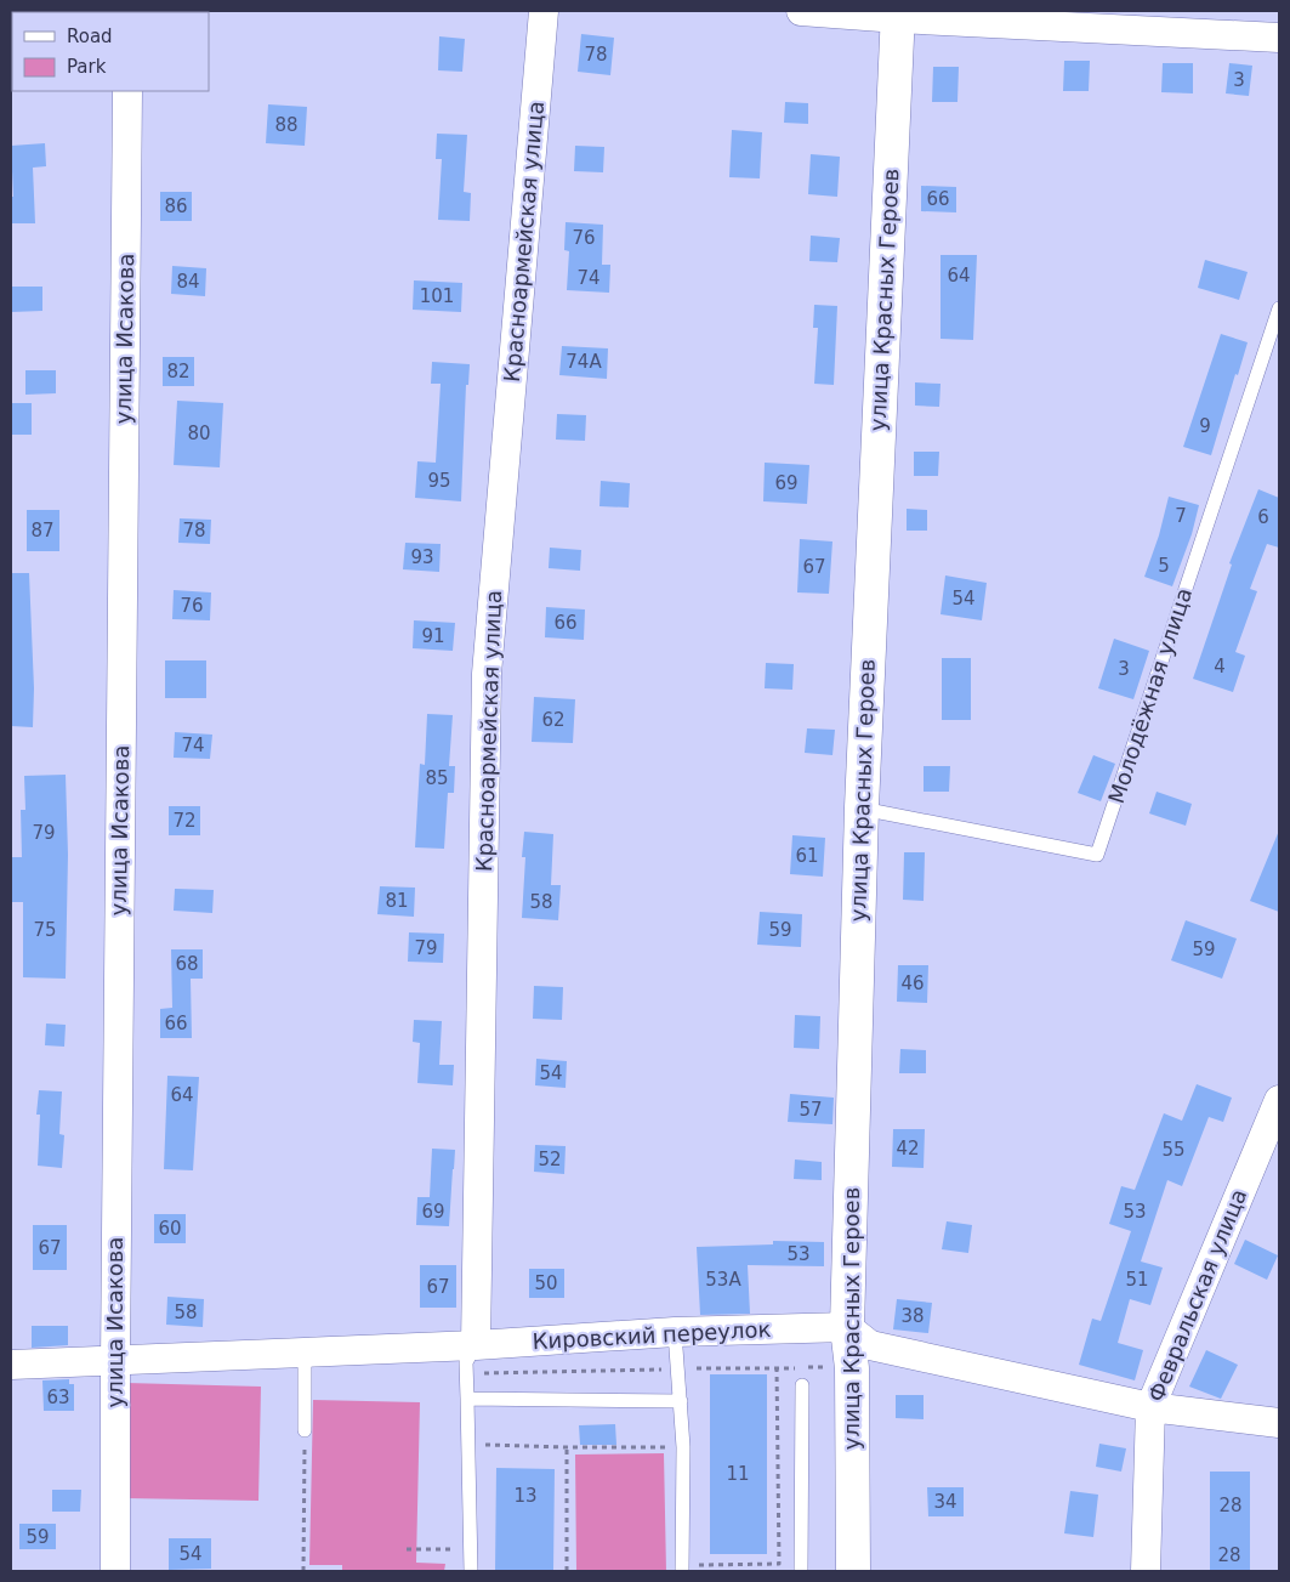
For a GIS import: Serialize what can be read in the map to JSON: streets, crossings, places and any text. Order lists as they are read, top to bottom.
{
  "streets": {
    "main road": ["улица Красных Героев"],
    "street": [
      "Красноармейская улица",
      "улица Исакова",
      "Февральская улица",
      "Кировский переулок"
    ],
    "lane": ["Молодёжная улица"]
  },
  "crossings": [
    ["Красноармейская улица", "Кировский переулок"],
    ["улица Красных Героев", "Молодёжная улица"],
    ["улица Красных Героев", "Кировский переулок"],
    ["улица Исакова", "Кировский переулок"]
  ],
  "house_numbers": [
    "78",
    "3",
    "88",
    "66",
    "86",
    "76",
    "64",
    "74",
    "84",
    "101",
    "74А",
    "82",
    "9",
    "80",
    "95",
    "69",
    "7",
    "6",
    "87",
    "78",
    "93",
    "5",
    "67",
    "54",
    "76",
    "66",
    "91",
    "4",
    "3",
    "62",
    "74",
    "85",
    "72",
    "79",
    "61",
    "81",
    "58",
    "75",
    "59",
    "79",
    "59",
    "68",
    "46",
    "66",
    "54",
    "64",
    "57",
    "42",
    "55",
    "52",
    "69",
    "53",
    "60",
    "67",
    "53",
    "53А",
    "51",
    "50",
    "67",
    "58",
    "38",
    "63",
    "11",
    "13",
    "34",
    "28",
    "59",
    "54",
    "28"
  ],
  "legend": ["Road", "Park"]
}
